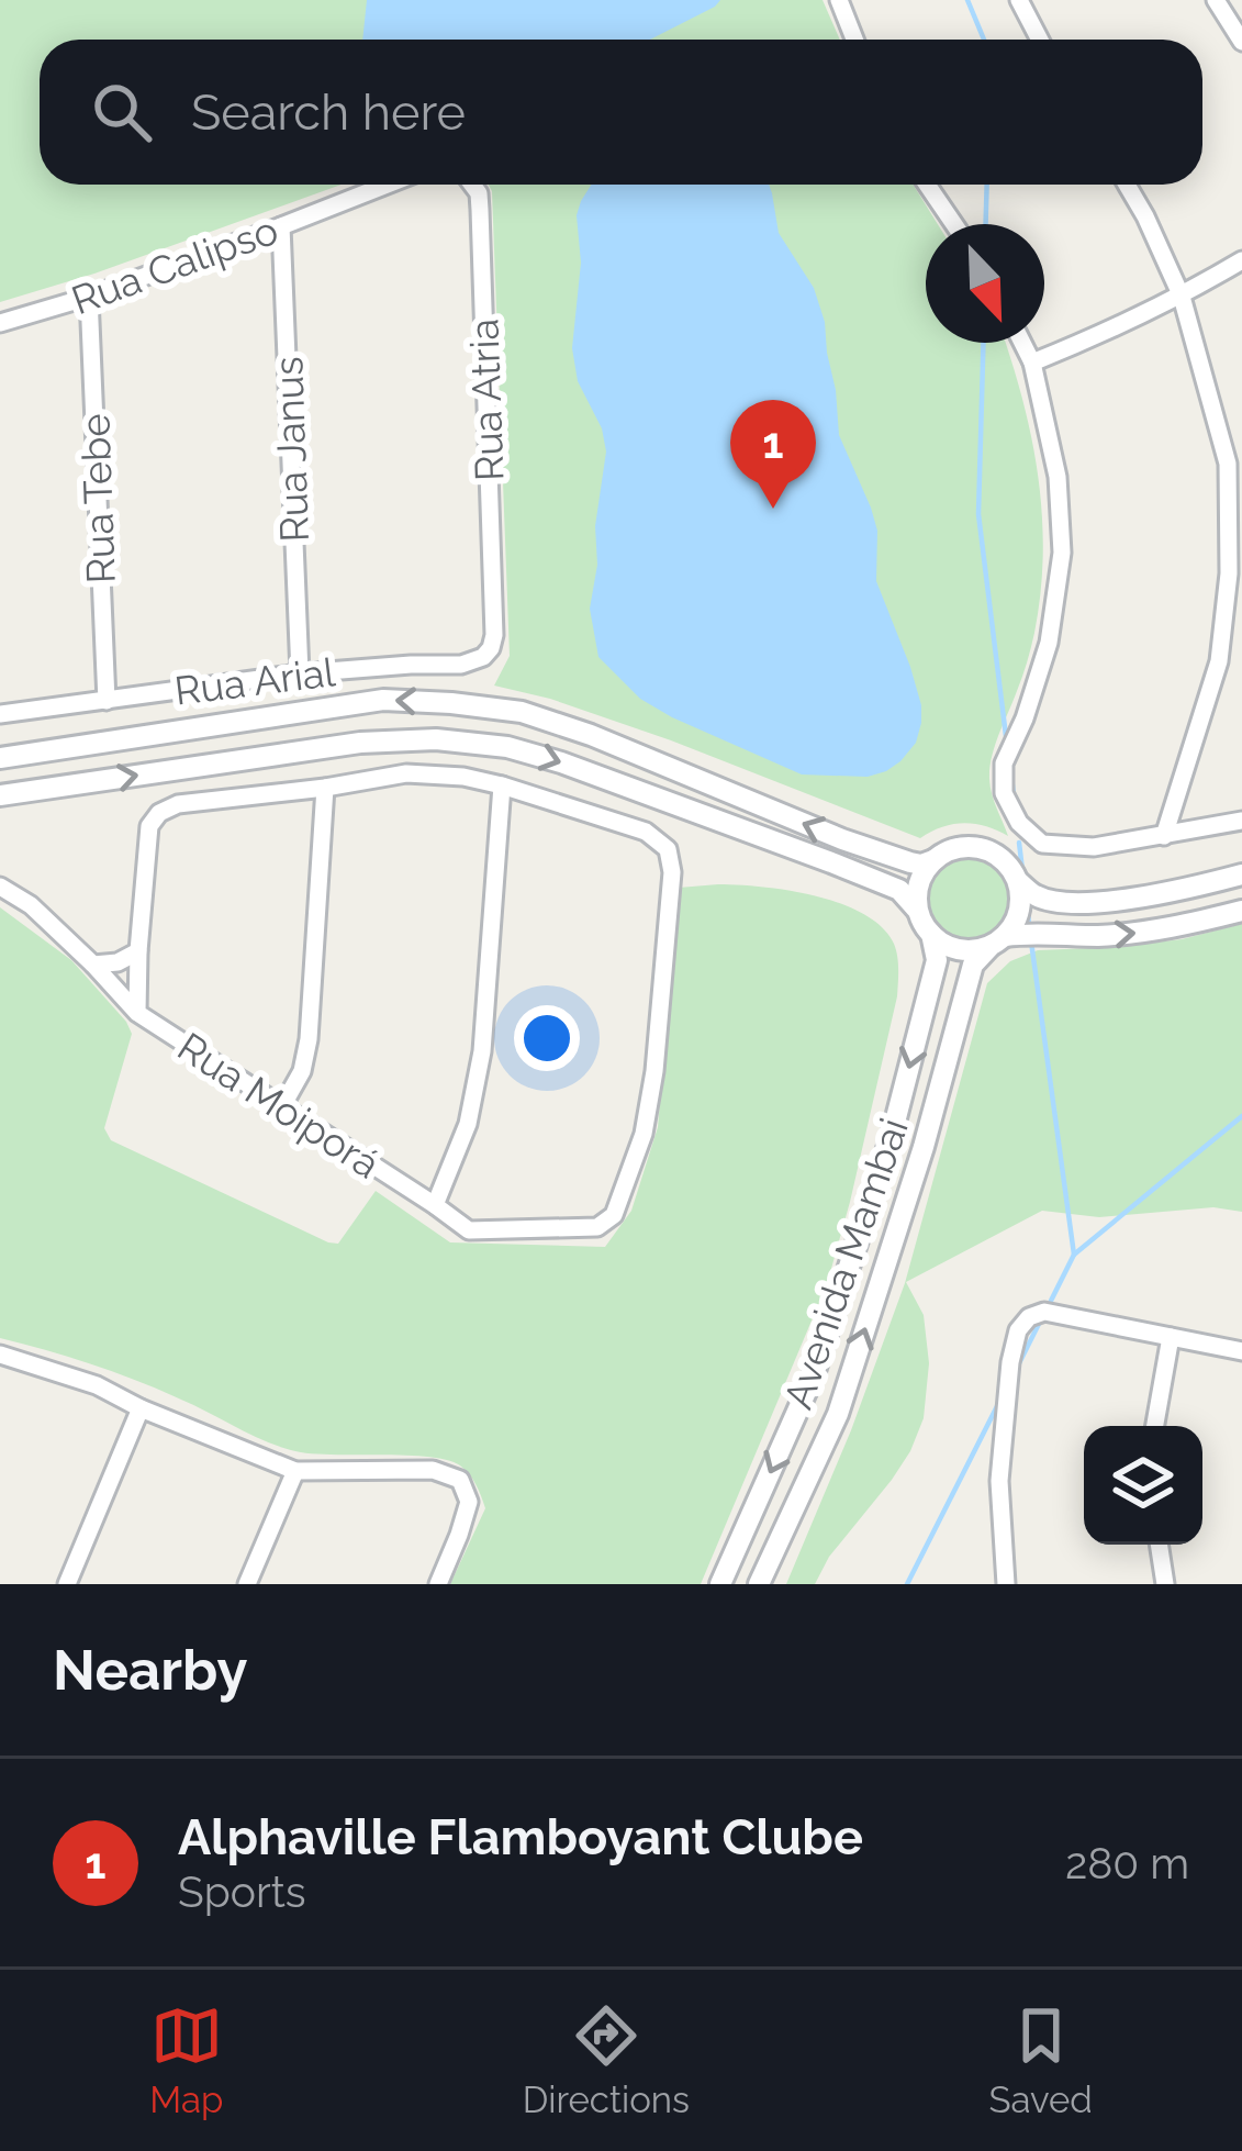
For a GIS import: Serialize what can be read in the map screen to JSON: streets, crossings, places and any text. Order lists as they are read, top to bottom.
{
  "streets": {
    "street": [
      "Rua Calipso",
      "Rua Atria",
      "Rua Janus",
      "Rua Tebe",
      "Rua Arial",
      "Rua Moiporá",
      "Avenida Mambai"
    ]
  },
  "crossings": [
    ["Rua Calipso", "Rua Janus"],
    ["Rua Calipso", "Rua Tebe"],
    ["Rua Atria", "Rua Arial"],
    ["Rua Janus", "Rua Arial"],
    ["Rua Tebe", "Rua Arial"]
  ],
  "north": "bottom right",
  "page": {
    "search": "Search here",
    "pins": "1",
    "heading": "Nearby",
    "list": [
      {
        "mark": "1",
        "name": "Alphaville Flamboyant Clube",
        "note": "Sports",
        "value": "280 m"
      }
    ],
    "nav": ["Map", "Directions", "Saved"]
  }
}
